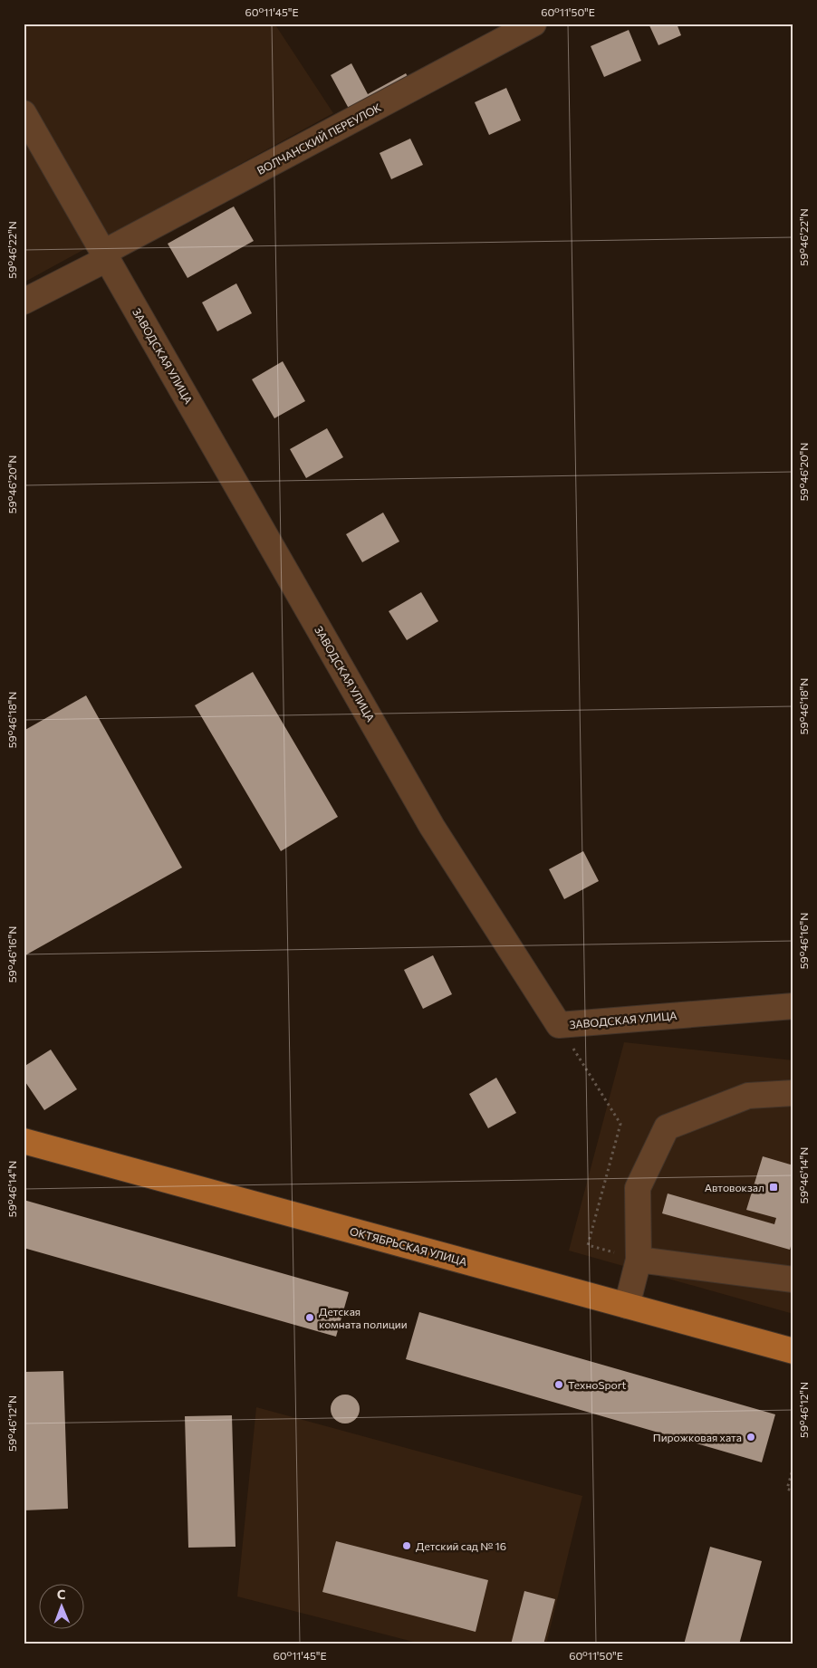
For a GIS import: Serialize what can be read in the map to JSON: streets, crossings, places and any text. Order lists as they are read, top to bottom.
{
  "streets": {
    "main road": ["ОКТЯБРЬСКАЯ УЛИЦА"],
    "street": ["ВОЛЧАНСКИЙ ПЕРЕУЛОК", "ЗАВОДСКАЯ УЛИЦА"]
  },
  "crossings": [
    ["ВОЛЧАНСКИЙ ПЕРЕУЛОК", "ЗАВОДСКАЯ УЛИЦА"]
  ],
  "places": {
    "transit": ["Автовокзал"],
    "other": [
      "Детская комната полиции",
      "ТехноSport",
      "Пирожковая хата",
      "Детский сад № 16"
    ]
  },
  "north": "top",
  "coordinates": [
    "60°11'45\"E",
    "60°11'50\"E",
    "59°46'22\"N",
    "59°46'20\"N",
    "59°46'18\"N",
    "59°46'16\"N",
    "59°46'14\"N",
    "59°46'12\"N"
  ]
}
